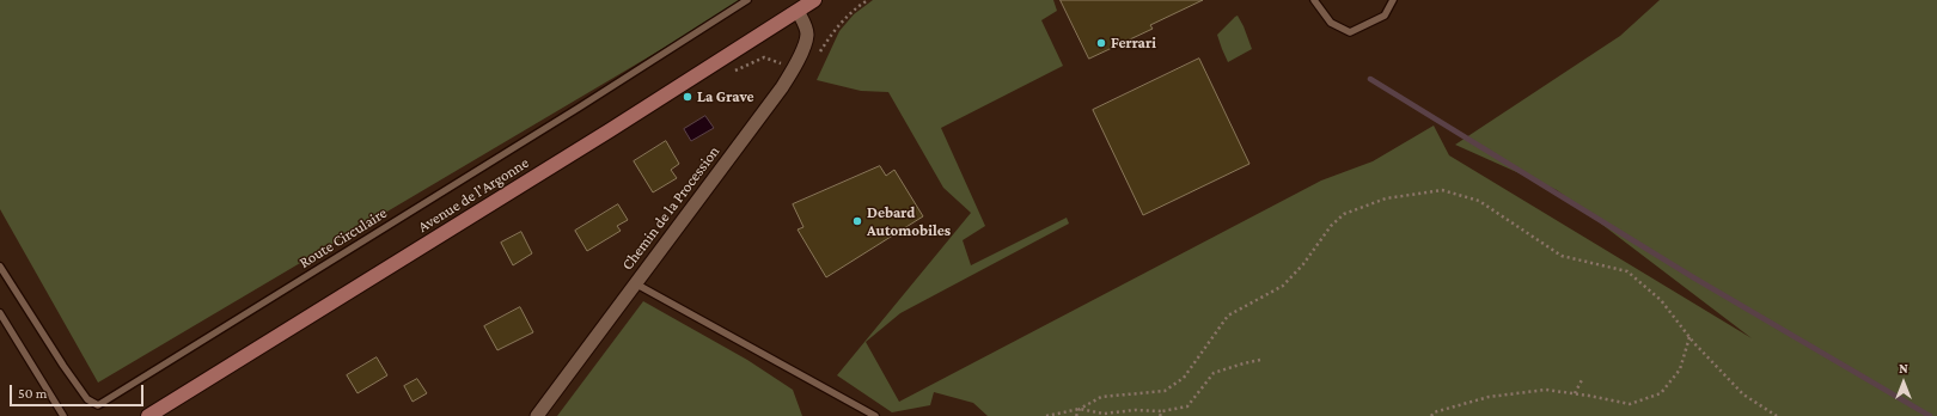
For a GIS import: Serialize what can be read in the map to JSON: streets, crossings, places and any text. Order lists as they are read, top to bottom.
{
  "streets": {
    "main road": ["Avenue de l'Argonne"],
    "street": ["Chemin de la Procession"],
    "lane": ["Route Circulaire"]
  },
  "crossings": [
    ["Avenue de l'Argonne", "Chemin de la Procession"]
  ],
  "places": ["Ferrari", "La Grave", "Debard Automobiles"],
  "scale_bar": "50 m",
  "north": "top"
}
